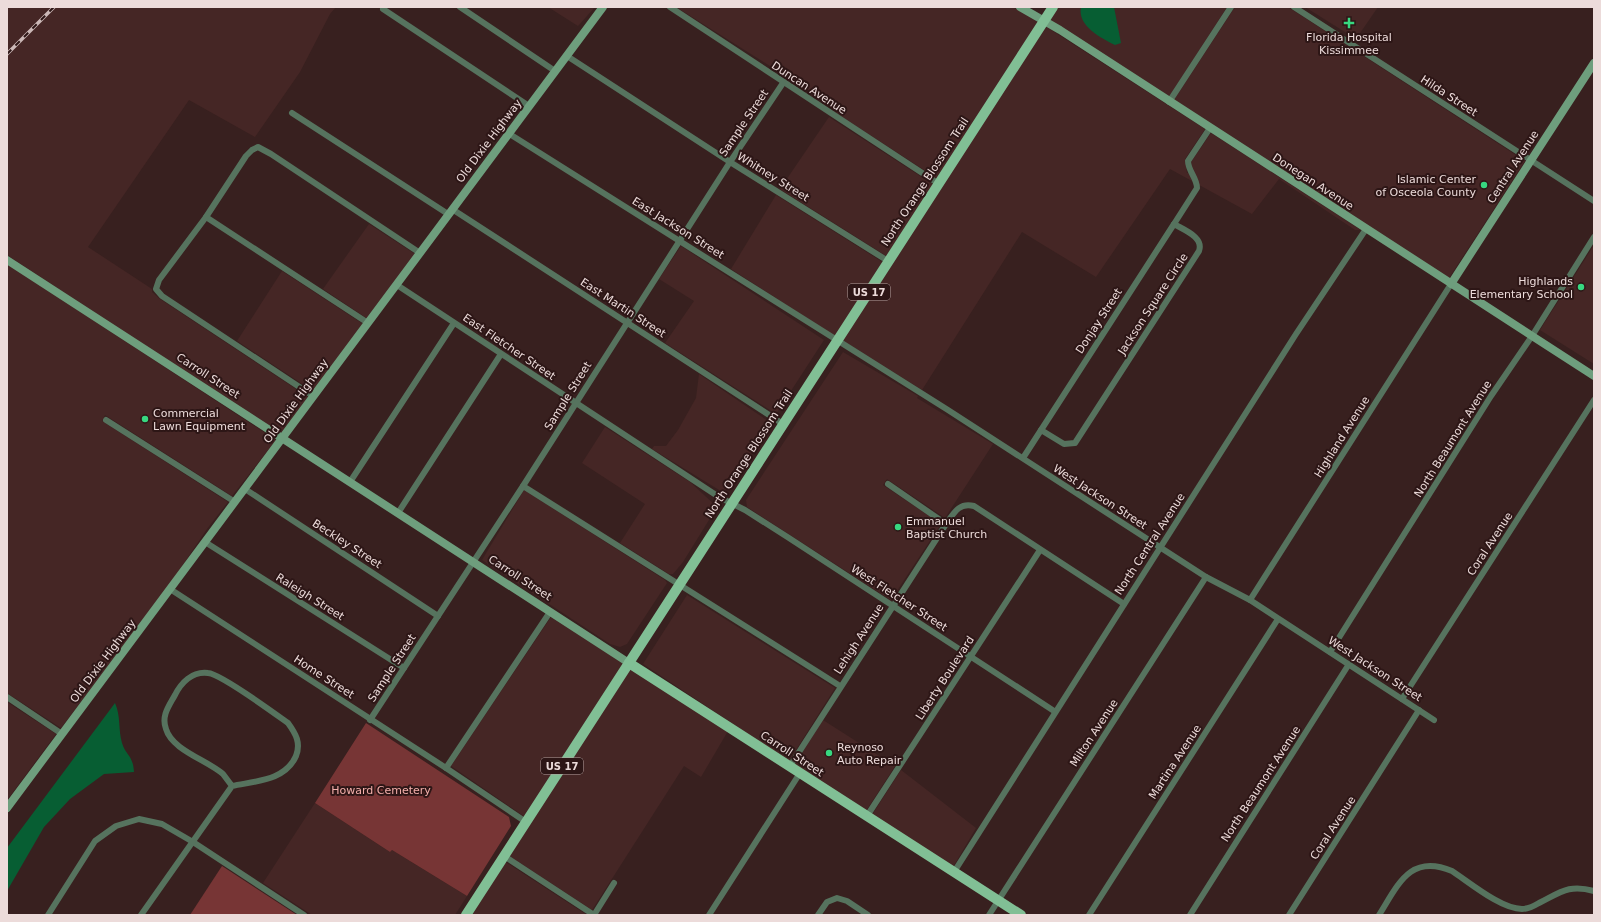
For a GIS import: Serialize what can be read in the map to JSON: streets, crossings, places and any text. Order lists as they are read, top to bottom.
{
  "streets": {
    "main road": ["North Orange Blossom Trail", "US 17", "Carroll Street"],
    "street": [
      "Duncan Avenue",
      "Hilda Street",
      "Sample Street",
      "Old Dixie Highway",
      "Central Avenue",
      "Whitney Street",
      "Donegan Avenue",
      "East Jackson Street",
      "Jackson Square Circle",
      "East Martin Street",
      "Donjay Street",
      "East Fletcher Street",
      "Highland Avenue",
      "North Beaumont Avenue",
      "West Jackson Street",
      "Beckley Street",
      "North Central Avenue",
      "Coral Avenue",
      "Raleigh Street",
      "West Fletcher Street",
      "Lehigh Avenue",
      "Home Street",
      "Liberty Boulevard",
      "Milton Avenue",
      "Martina Avenue"
    ]
  },
  "crossings": [
    ["Duncan Avenue", "Sample Street"],
    ["Duncan Avenue", "North Orange Blossom Trail"],
    ["Hilda Street", "Central Avenue"],
    ["Sample Street", "Whitney Street"],
    ["Sample Street", "East Jackson Street"],
    ["Sample Street", "East Martin Street"],
    ["Sample Street", "East Fletcher Street"],
    ["Sample Street", "Carroll Street"],
    ["Sample Street", "Beckley Street"],
    ["Sample Street", "Raleigh Street"],
    ["Sample Street", "Home Street"],
    ["Old Dixie Highway", "Whitney Street"],
    ["Old Dixie Highway", "East Jackson Street"],
    ["Old Dixie Highway", "East Martin Street"],
    ["Old Dixie Highway", "East Fletcher Street"],
    ["Old Dixie Highway", "Carroll Street"],
    ["Old Dixie Highway", "Beckley Street"],
    ["Old Dixie Highway", "Raleigh Street"],
    ["Old Dixie Highway", "Home Street"],
    ["Central Avenue", "Donegan Avenue"],
    ["Central Avenue", "Highland Avenue"],
    ["Whitney Street", "North Orange Blossom Trail"],
    ["North Orange Blossom Trail", "Donegan Avenue"],
    ["North Orange Blossom Trail", "East Jackson Street"],
    ["North Orange Blossom Trail", "East Martin Street"],
    ["North Orange Blossom Trail", "East Fletcher Street"],
    ["North Orange Blossom Trail", "Carroll Street"],
    ["North Orange Blossom Trail", "West Jackson Street"],
    ["North Orange Blossom Trail", "West Fletcher Street"],
    ["North Orange Blossom Trail", "Home Street"],
    ["Donegan Avenue", "Highland Avenue"],
    ["Donegan Avenue", "North Beaumont Avenue"],
    ["Donegan Avenue", "North Central Avenue"],
    ["East Jackson Street", "West Jackson Street"],
    ["Jackson Square Circle", "Donjay Street"],
    ["Donjay Street", "West Jackson Street"],
    ["East Fletcher Street", "West Fletcher Street"],
    ["Carroll Street", "North Central Avenue"],
    ["Carroll Street", "Lehigh Avenue"],
    ["Carroll Street", "Liberty Boulevard"],
    ["Carroll Street", "Milton Avenue"],
    ["Highland Avenue", "West Jackson Street"],
    ["North Beaumont Avenue", "West Jackson Street"],
    ["West Jackson Street", "North Central Avenue"],
    ["West Jackson Street", "Coral Avenue"],
    ["West Jackson Street", "Milton Avenue"],
    ["West Jackson Street", "Martina Avenue"],
    ["North Central Avenue", "West Fletcher Street"],
    ["West Fletcher Street", "Lehigh Avenue"],
    ["West Fletcher Street", "Liberty Boulevard"],
    ["Lehigh Avenue", "Liberty Boulevard"]
  ],
  "parks": ["Howard Cemetery"],
  "places": {
    "health": ["Florida Hospital Kissimmee"],
    "other": [
      "Islamic Center of Osceola County",
      "Highlands Elementary School",
      "Commercial Lawn Equipment",
      "Emmanuel Baptist Church",
      "Reynoso Auto Repair"
    ]
  }
}
